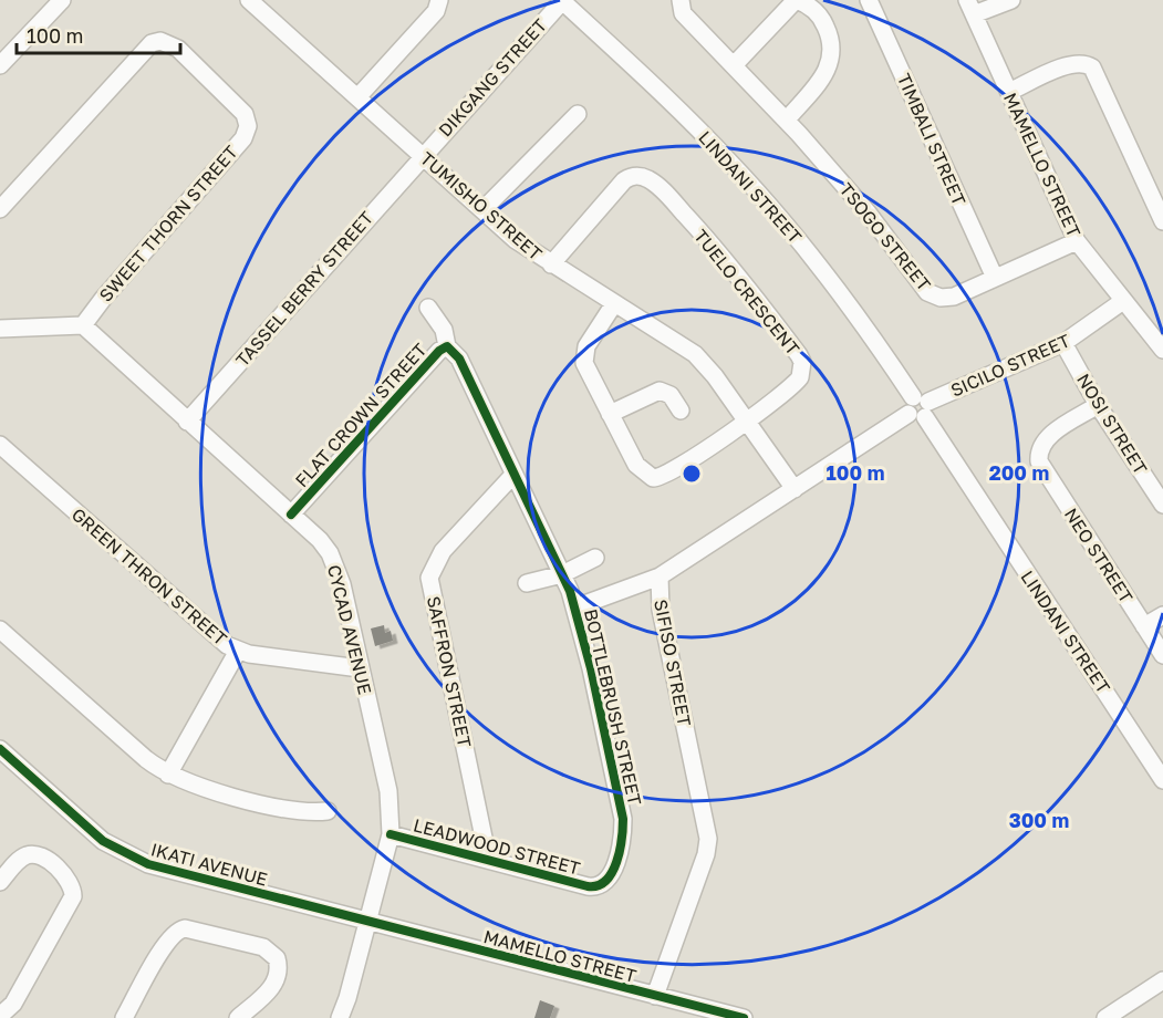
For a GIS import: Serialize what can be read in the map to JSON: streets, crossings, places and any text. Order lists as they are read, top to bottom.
{
  "streets": {
    "street": [
      "DIKGANG STREET",
      "TIMBALI STREET",
      "MAMELLO STREET",
      "LINDANI STREET",
      "TUMISHO STREET",
      "SWEET THORN STREET",
      "TSOGO STREET",
      "TASSEL BERRY STREET",
      "TUELO CRESCENT",
      "SICILO STREET",
      "FLAT CROWN STREET",
      "NOSI STREET",
      "NEO STREET",
      "GREEN THRON STREET",
      "CYCAD AVENUE",
      "SIFISO STREET",
      "SAFFRON STREET",
      "BOTTLEBRUSH STREET",
      "LEADWOOD STREET",
      "IKATI AVENUE"
    ]
  },
  "crossings": [
    ["DIKGANG STREET", "LINDANI STREET"],
    ["DIKGANG STREET", "TUMISHO STREET"],
    ["DIKGANG STREET", "TASSEL BERRY STREET"],
    ["TIMBALI STREET", "TSOGO STREET"],
    ["MAMELLO STREET", "TSOGO STREET"],
    ["MAMELLO STREET", "SICILO STREET"],
    ["MAMELLO STREET", "CYCAD AVENUE"],
    ["MAMELLO STREET", "SIFISO STREET"],
    ["MAMELLO STREET", "IKATI AVENUE"],
    ["LINDANI STREET", "SICILO STREET"],
    ["LINDANI STREET", "SIFISO STREET"],
    ["TUMISHO STREET", "TASSEL BERRY STREET"],
    ["TUMISHO STREET", "TUELO CRESCENT"],
    ["TUMISHO STREET", "SIFISO STREET"],
    ["SWEET THORN STREET", "CYCAD AVENUE"],
    ["TASSEL BERRY STREET", "CYCAD AVENUE"],
    ["SICILO STREET", "NOSI STREET"],
    ["SICILO STREET", "SIFISO STREET"],
    ["FLAT CROWN STREET", "CYCAD AVENUE"],
    ["FLAT CROWN STREET", "BOTTLEBRUSH STREET"],
    ["NOSI STREET", "NEO STREET"],
    ["GREEN THRON STREET", "CYCAD AVENUE"],
    ["CYCAD AVENUE", "LEADWOOD STREET"],
    ["CYCAD AVENUE", "IKATI AVENUE"],
    ["SAFFRON STREET", "BOTTLEBRUSH STREET"],
    ["SAFFRON STREET", "LEADWOOD STREET"],
    ["BOTTLEBRUSH STREET", "LEADWOOD STREET"]
  ],
  "scale_bar": "100 m",
  "rings": ["100 m", "200 m", "300 m"]
}
